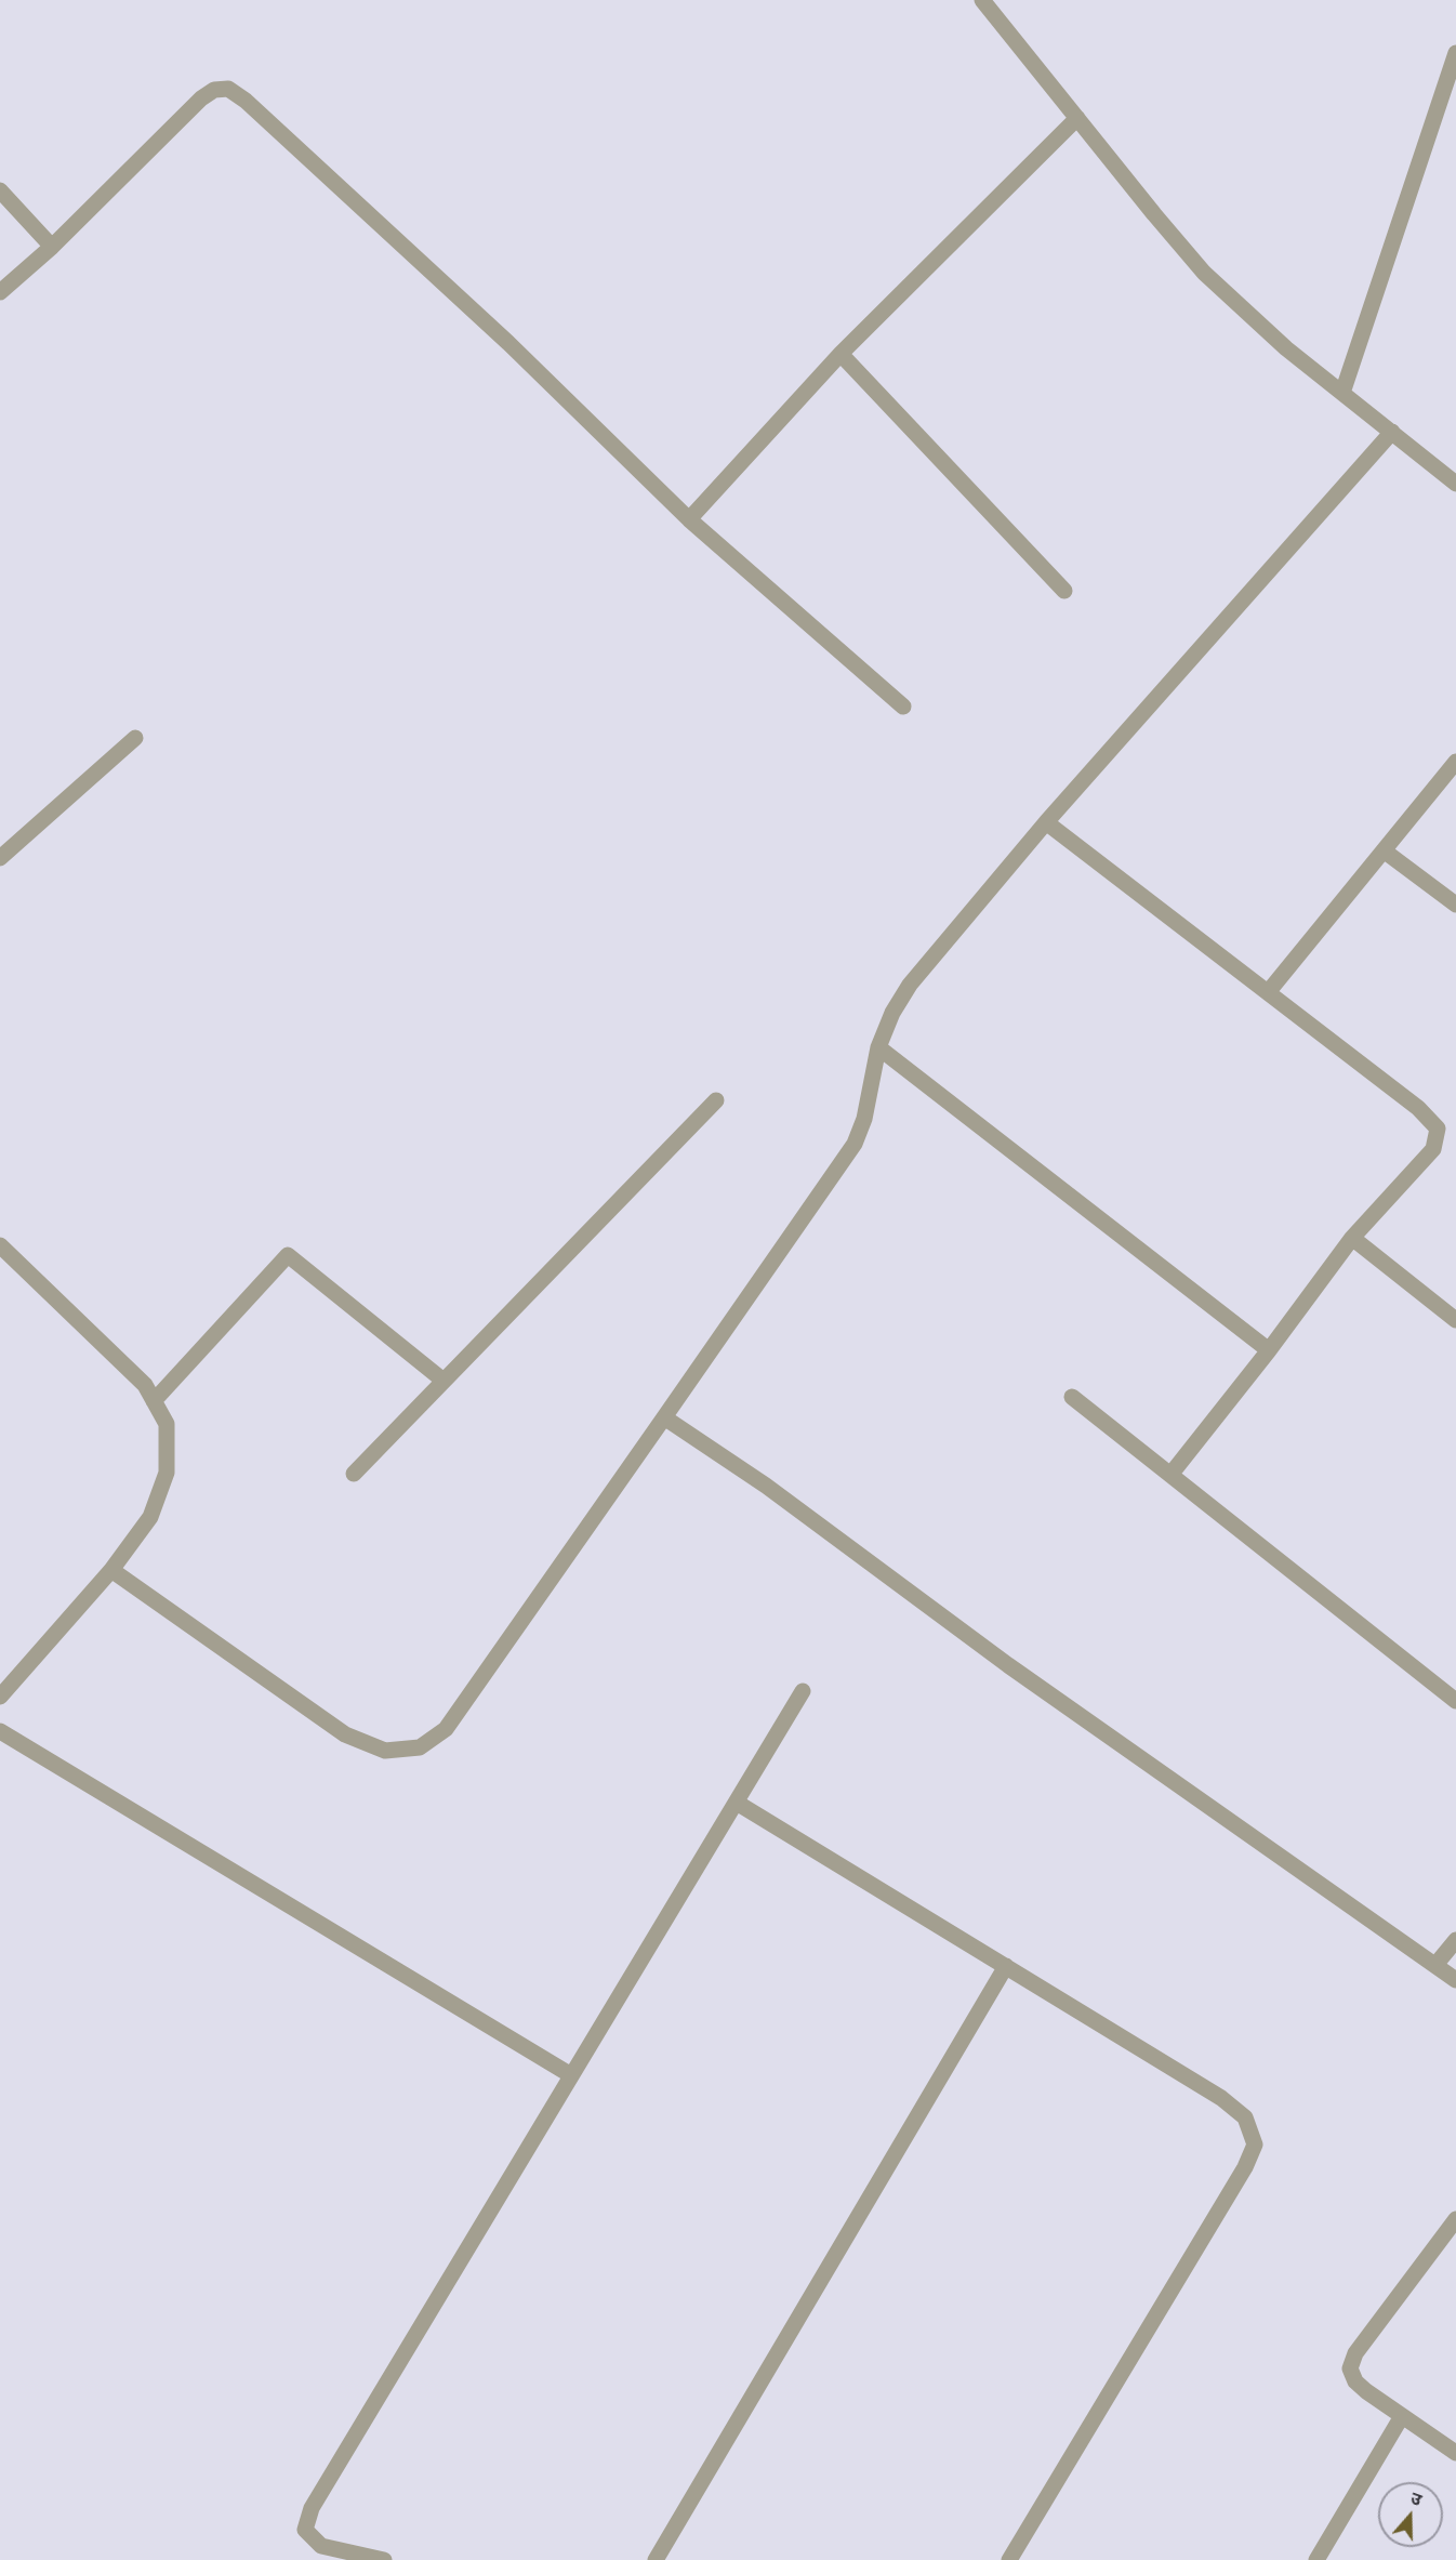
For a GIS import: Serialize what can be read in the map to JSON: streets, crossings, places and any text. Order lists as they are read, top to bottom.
{
  "north": "top"
}
